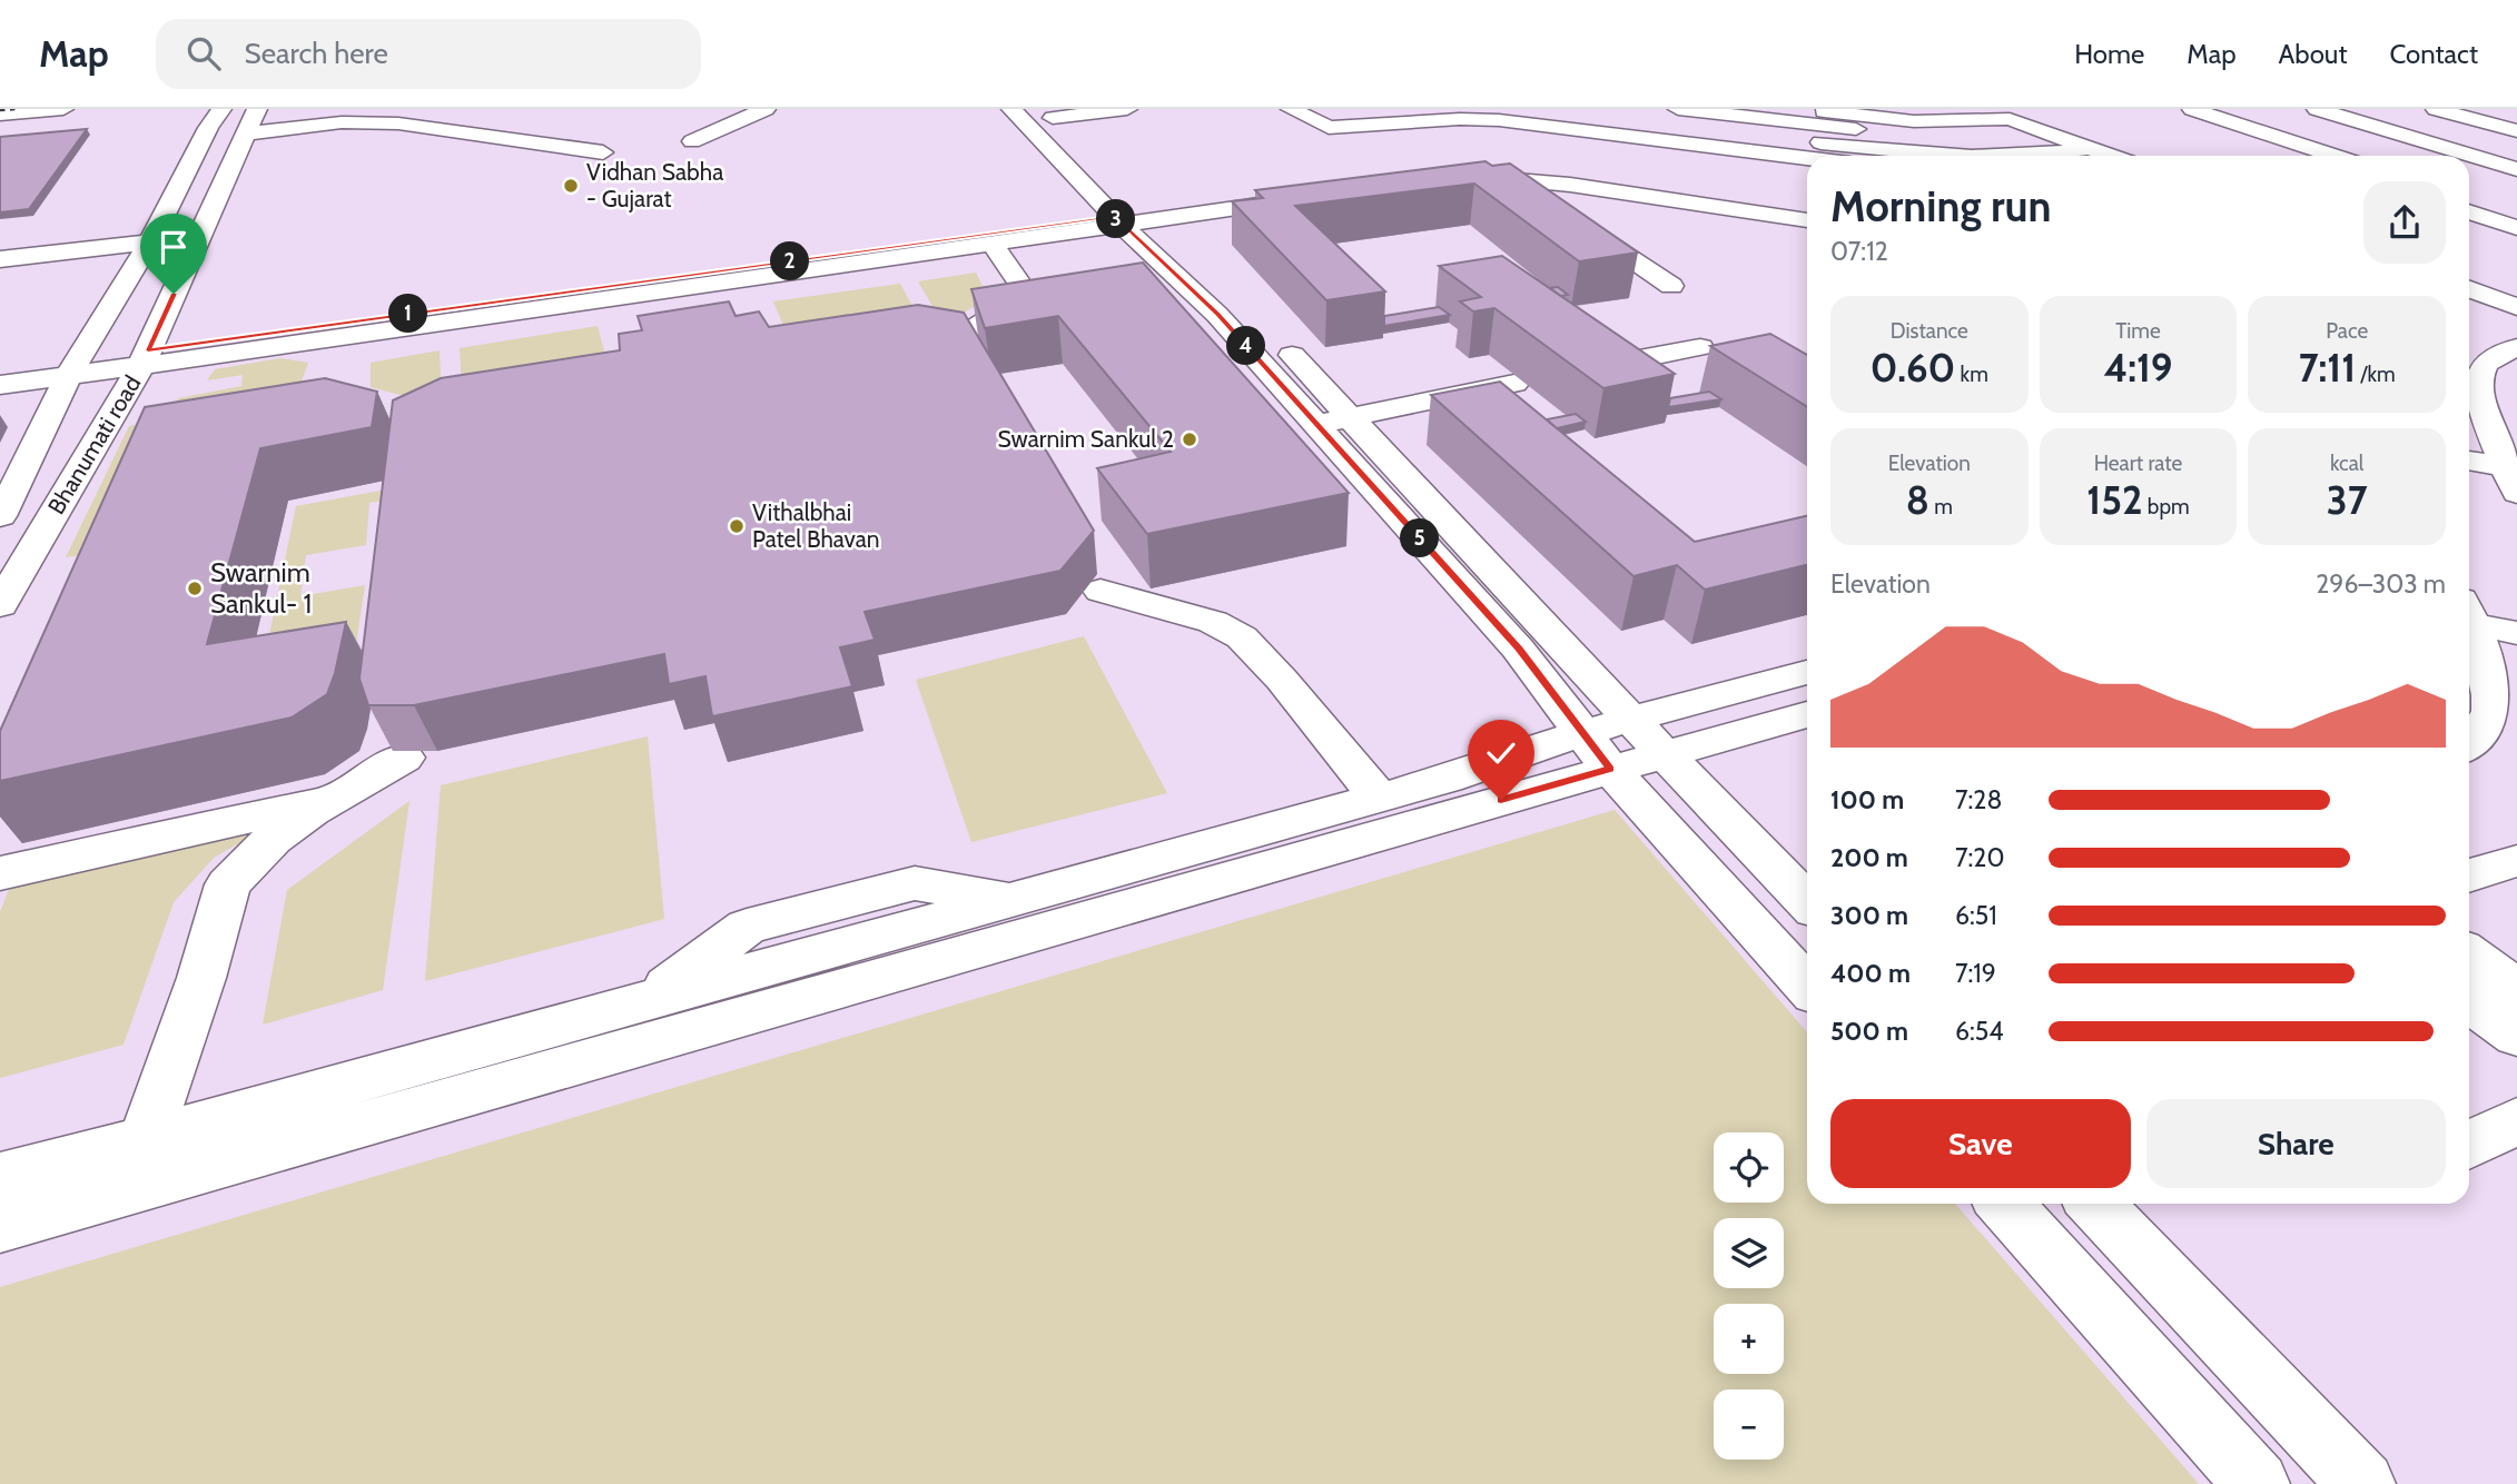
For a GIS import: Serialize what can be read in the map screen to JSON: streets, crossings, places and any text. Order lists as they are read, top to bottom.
{
  "streets": {
    "street": ["Bhanumati road"]
  },
  "places": [
    "Vidhan Sabha - Gujarat",
    "Swarnim Sankul 2",
    "Vithalbhai Patel Bhavan",
    "Swarnim Sankul- 1"
  ],
  "page": {
    "header": "Map",
    "search": "Search here",
    "nav": [
      "Home",
      "Map",
      "About",
      "Contact"
    ],
    "heading": ["Morning run", "07:12"],
    "pins": [
      "3",
      "2",
      "1",
      "4",
      "5"
    ],
    "stats": [
      ["Distance", "0.60 km"],
      ["Time", "4:19"],
      ["Pace", "7:11 /km"],
      ["Elevation", "8 m"],
      ["Heart rate", "152 bpm"],
      ["kcal", "37"]
    ],
    "chart": ["Elevation", "296–303 m"],
    "list": [
      {
        "name": "100 m",
        "note": "7:28"
      },
      {
        "name": "200 m",
        "note": "7:20"
      },
      {
        "name": "300 m",
        "note": "6:51"
      },
      {
        "name": "400 m",
        "note": "7:19"
      },
      {
        "name": "500 m",
        "note": "6:54"
      }
    ],
    "buttons": ["Save", "Share"],
    "map_buttons": ["+", "−"]
  }
}
